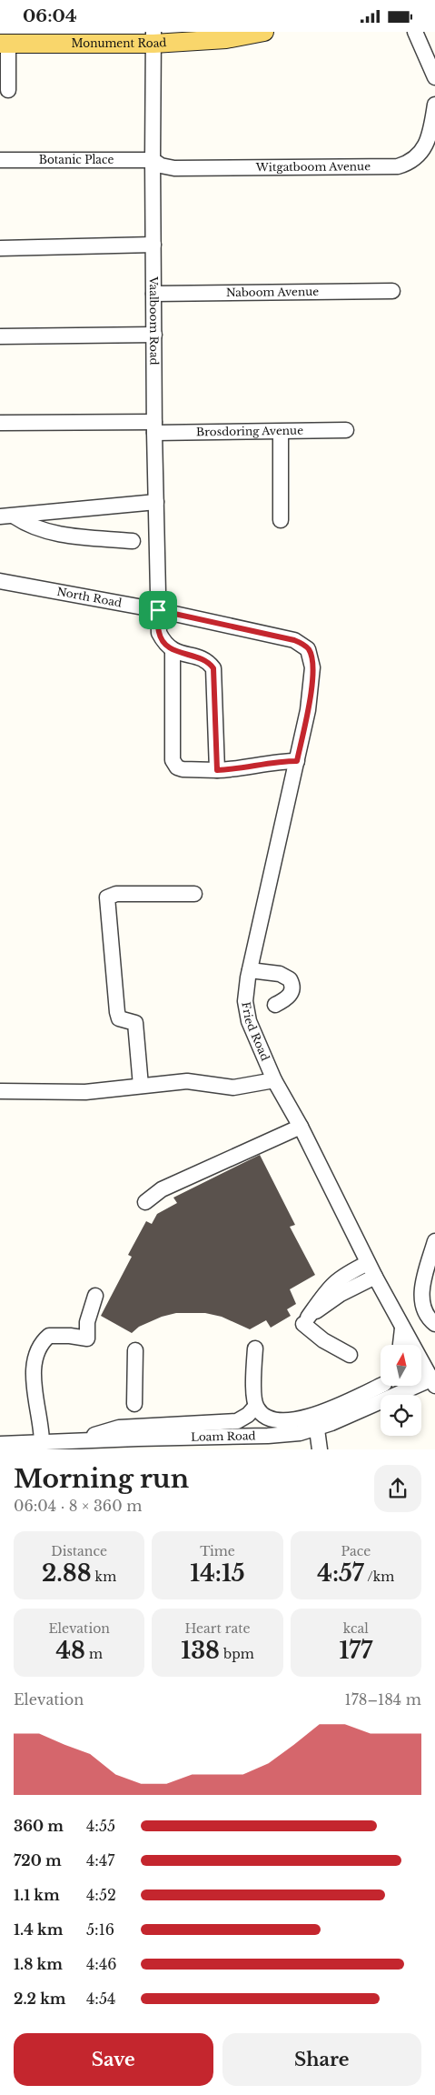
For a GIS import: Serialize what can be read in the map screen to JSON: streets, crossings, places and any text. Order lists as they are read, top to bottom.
{
  "streets": {
    "main road": ["Monument Road"],
    "street": [
      "Botanic Place",
      "Witgatboom Avenue",
      "Naboom Avenue",
      "Vaalboom Road",
      "Brosdoring Avenue",
      "North Road",
      "Fried Road",
      "Loam Road"
    ]
  },
  "crossings": [
    ["Monument Road", "Vaalboom Road"],
    ["Botanic Place", "Witgatboom Avenue"],
    ["Botanic Place", "Vaalboom Road"],
    ["Witgatboom Avenue", "Vaalboom Road"],
    ["Naboom Avenue", "Vaalboom Road"],
    ["Vaalboom Road", "Brosdoring Avenue"],
    ["Vaalboom Road", "North Road"],
    ["North Road", "Fried Road"],
    ["Fried Road", "Loam Road"]
  ],
  "north": "top",
  "page": {
    "status": "06:04",
    "heading": ["Morning run", "06:04 · 8 × 360 m"],
    "stats": [
      ["Distance", "2.88 km"],
      ["Time", "14:15"],
      ["Pace", "4:57 /km"],
      ["Elevation", "48 m"],
      ["Heart rate", "138 bpm"],
      ["kcal", "177"]
    ],
    "chart": ["Elevation", "178–184 m"],
    "list": [
      {
        "name": "360 m",
        "note": "4:55"
      },
      {
        "name": "720 m",
        "note": "4:47"
      },
      {
        "name": "1.1 km",
        "note": "4:52"
      },
      {
        "name": "1.4 km",
        "note": "5:16"
      },
      {
        "name": "1.8 km",
        "note": "4:46"
      },
      {
        "name": "2.2 km",
        "note": "4:54"
      }
    ],
    "buttons": ["Save", "Share"]
  }
}
